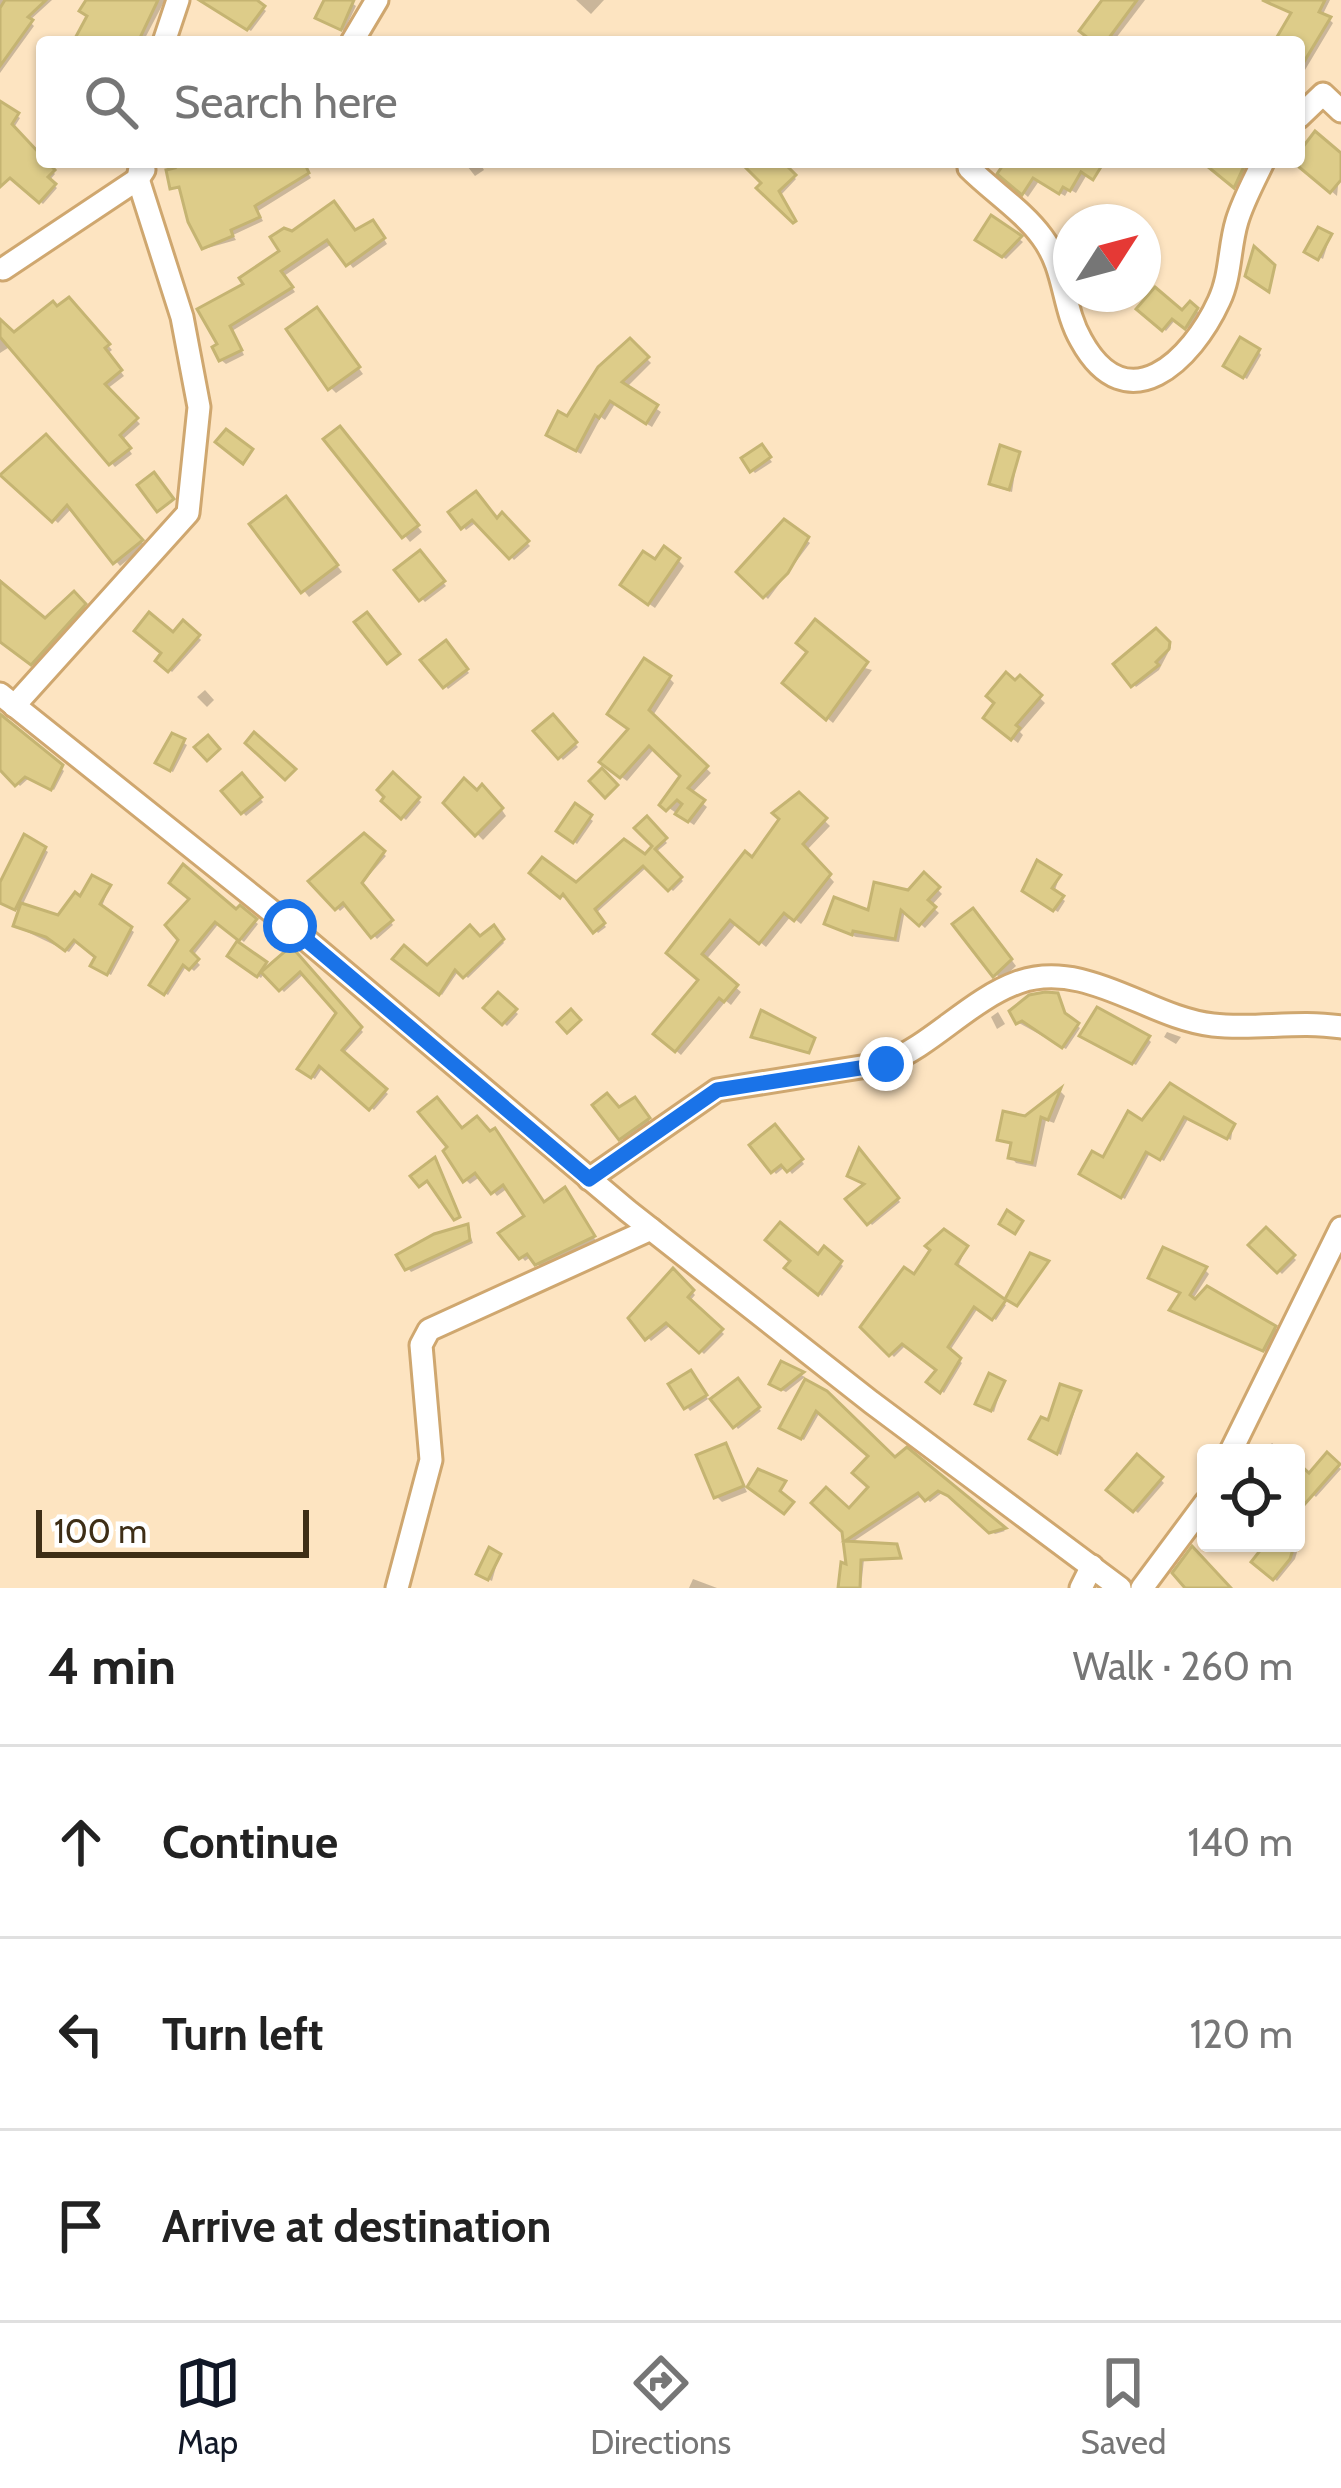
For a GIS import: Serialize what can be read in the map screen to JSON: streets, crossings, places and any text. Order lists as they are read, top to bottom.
{
  "scale_bar": "100 m",
  "north": "top right",
  "page": {
    "search": "Search here",
    "scale": "100 m",
    "heading": ["4 min", "Walk · 260 m"],
    "list": [
      ["Continue", "140 m"],
      ["Turn left", "120 m"],
      "Arrive at destination"
    ],
    "nav": ["Map", "Directions", "Saved"]
  }
}
